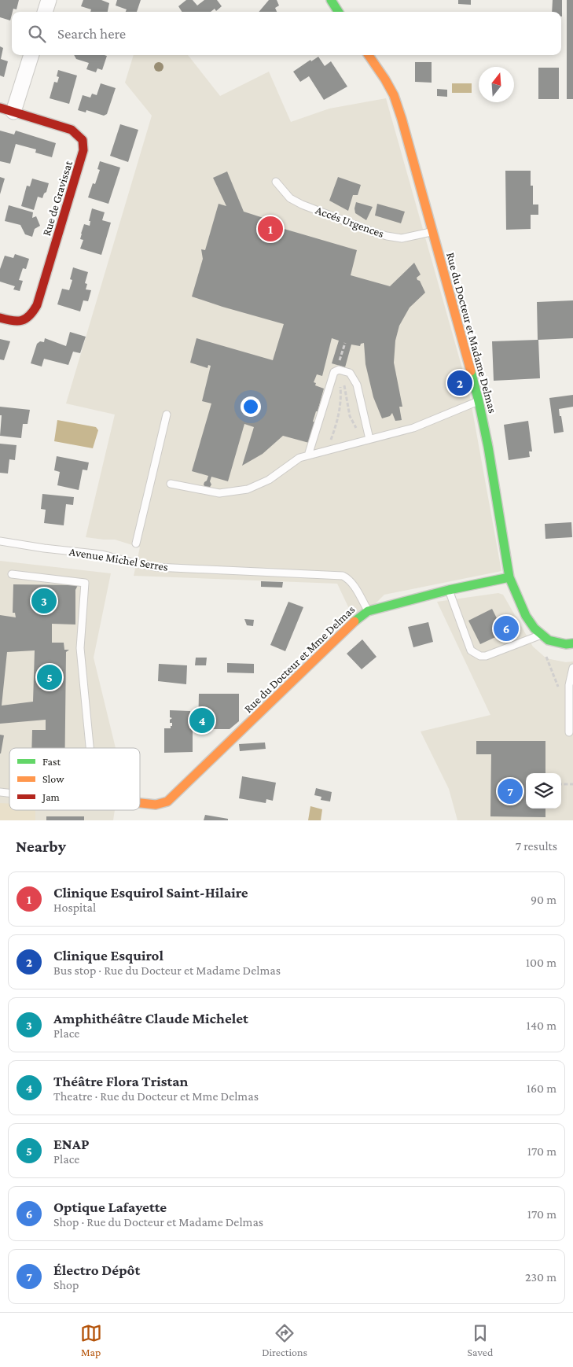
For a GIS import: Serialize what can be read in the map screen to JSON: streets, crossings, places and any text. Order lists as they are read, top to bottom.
{
  "streets": {
    "street": ["Rue de Gravissat", "Rue du Docteur et Madame Delmas", "Rue du Docteur et Mme Delmas"],
    "lane": ["Accés Urgences", "Avenue Michel Serres"]
  },
  "crossings": [
    ["Accés Urgences", "Rue du Docteur et Madame Delmas"],
    ["Rue du Docteur et Madame Delmas", "Rue du Docteur et Mme Delmas"],
    ["Avenue Michel Serres", "Rue du Docteur et Mme Delmas"]
  ],
  "legend": ["Fast", "Slow", "Jam"],
  "north": "top",
  "page": {
    "search": "Search here",
    "pins": [
      "1",
      "2",
      "3",
      "6",
      "5",
      "4",
      "7"
    ],
    "heading": ["Nearby", "7 results"],
    "list": [
      {
        "mark": "1",
        "name": "Clinique Esquirol Saint-Hilaire",
        "note": "Hospital",
        "value": "90 m"
      },
      {
        "mark": "2",
        "name": "Clinique Esquirol",
        "note": "Bus stop · Rue du Docteur et Madame Delmas",
        "value": "100 m"
      },
      {
        "mark": "3",
        "name": "Amphithéâtre Claude Michelet",
        "note": "Place",
        "value": "140 m"
      },
      {
        "mark": "4",
        "name": "Théâtre Flora Tristan",
        "note": "Theatre · Rue du Docteur et Mme Delmas",
        "value": "160 m"
      },
      {
        "mark": "5",
        "name": "ENAP",
        "note": "Place",
        "value": "170 m"
      },
      {
        "mark": "6",
        "name": "Optique Lafayette",
        "note": "Shop · Rue du Docteur et Madame Delmas",
        "value": "170 m"
      },
      {
        "mark": "7",
        "name": "Électro Dépôt",
        "note": "Shop",
        "value": "230 m"
      }
    ],
    "nav": ["Map", "Directions", "Saved"]
  }
}
